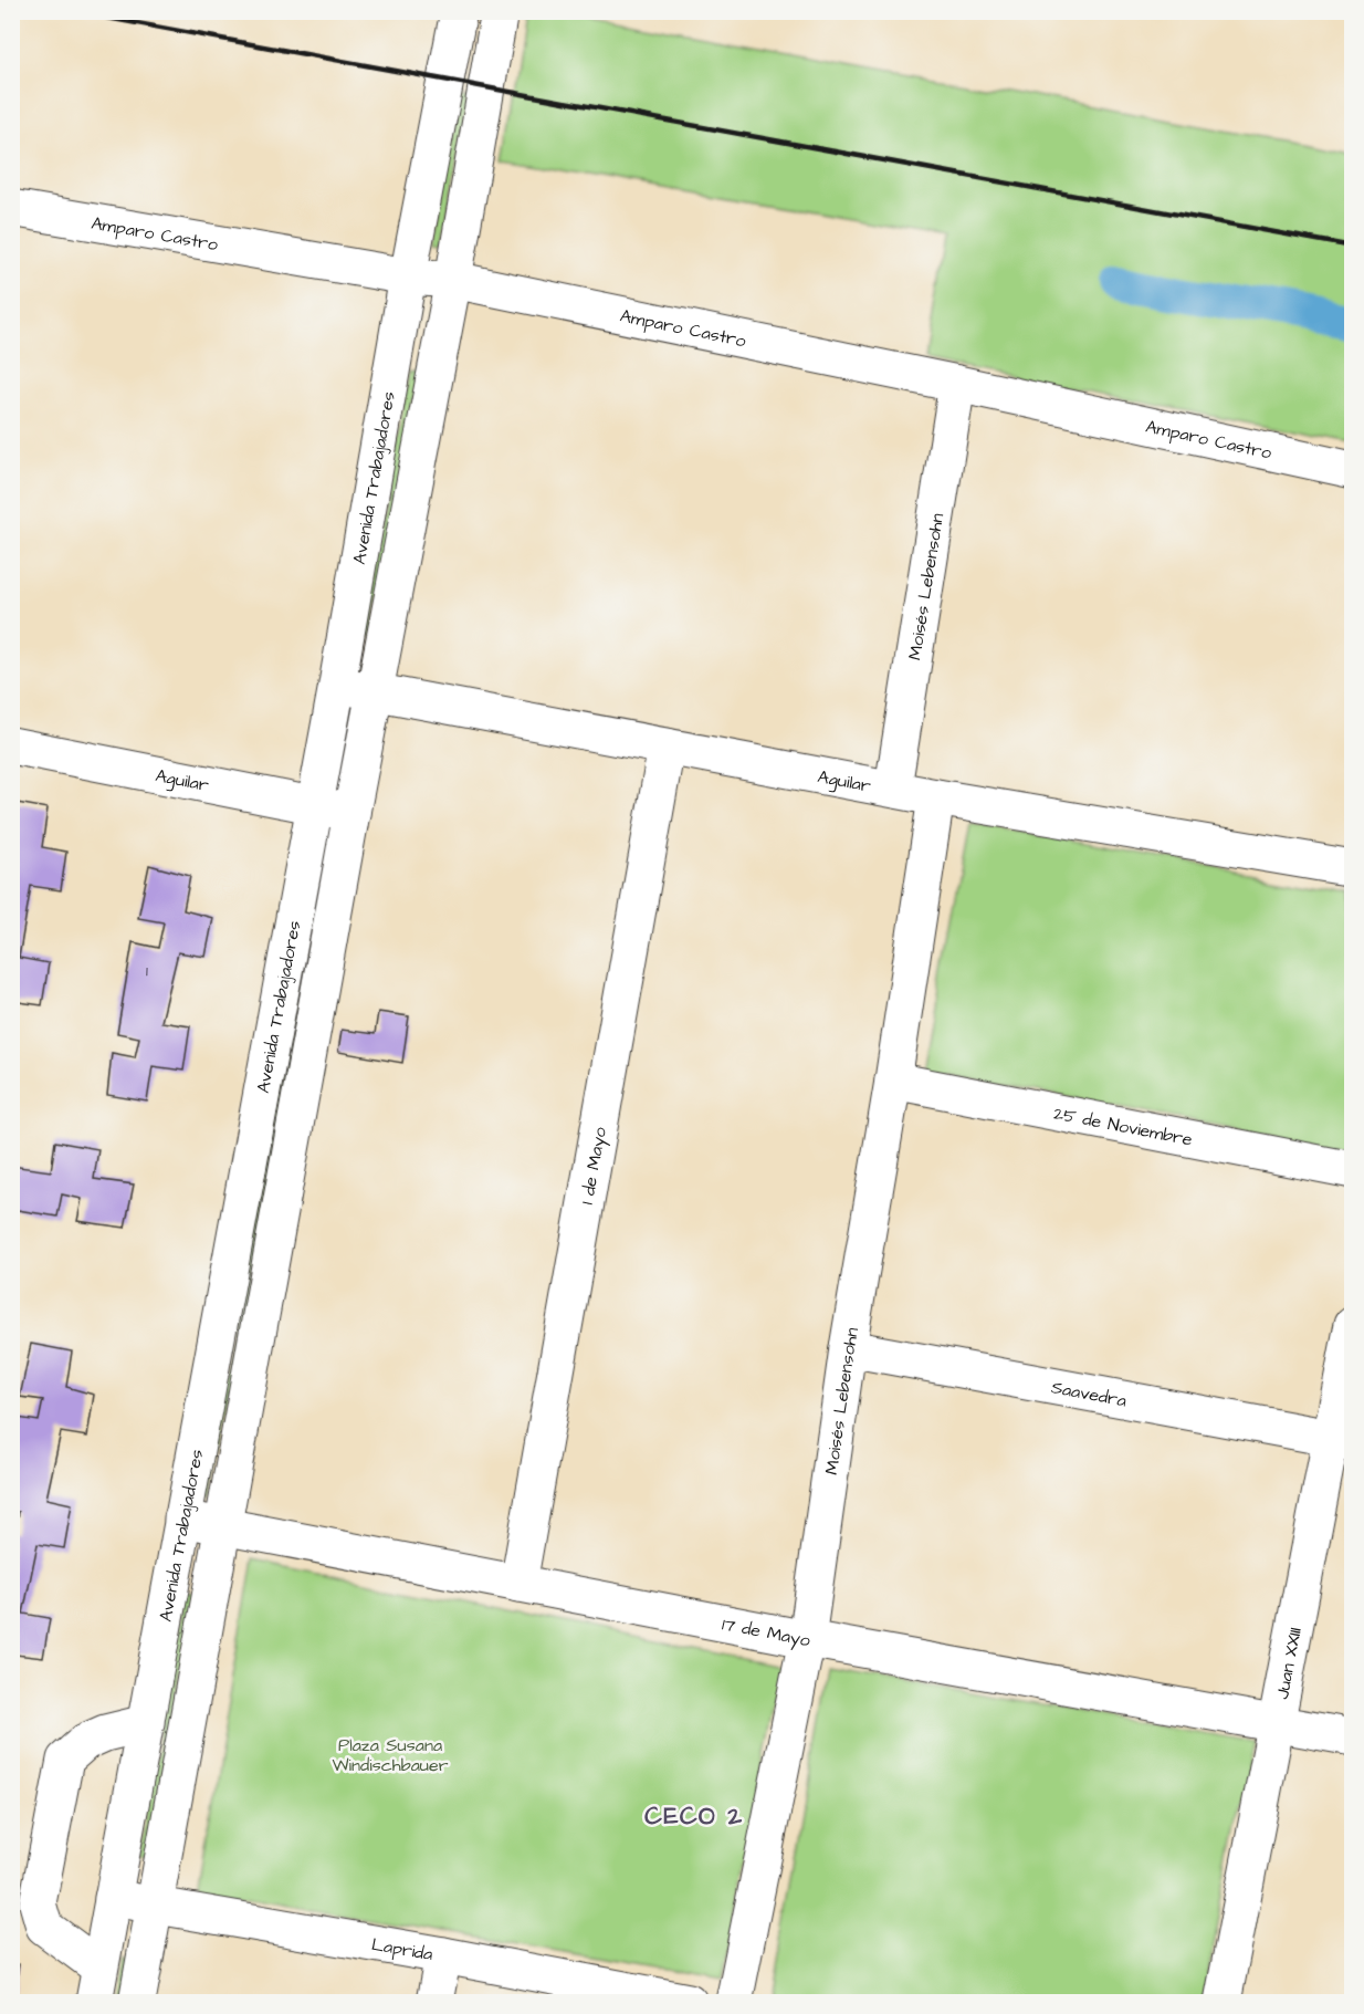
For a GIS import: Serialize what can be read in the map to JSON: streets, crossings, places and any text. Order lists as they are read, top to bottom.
{
  "streets": {
    "street": [
      "Amparo Castro",
      "Avenida Trabajadores",
      "Moisés Lebensohn",
      "Aguilar",
      "25 de Noviembre",
      "1 de Mayo",
      "Saavedra",
      "17 de Mayo",
      "Juan XXIII",
      "Laprida"
    ]
  },
  "crossings": [
    ["Amparo Castro", "Avenida Trabajadores"],
    ["Amparo Castro", "Moisés Lebensohn"],
    ["Avenida Trabajadores", "Aguilar"],
    ["Avenida Trabajadores", "17 de Mayo"],
    ["Avenida Trabajadores", "Laprida"],
    ["Moisés Lebensohn", "Aguilar"],
    ["Moisés Lebensohn", "25 de Noviembre"],
    ["Moisés Lebensohn", "Saavedra"],
    ["Moisés Lebensohn", "17 de Mayo"],
    ["Aguilar", "1 de Mayo"],
    ["1 de Mayo", "17 de Mayo"],
    ["Saavedra", "Juan XXIII"],
    ["17 de Mayo", "Juan XXIII"]
  ],
  "districts": ["CECO 2"],
  "parks": ["Plaza Susana Windischbauer"],
  "house_numbers": ["1"]
}
